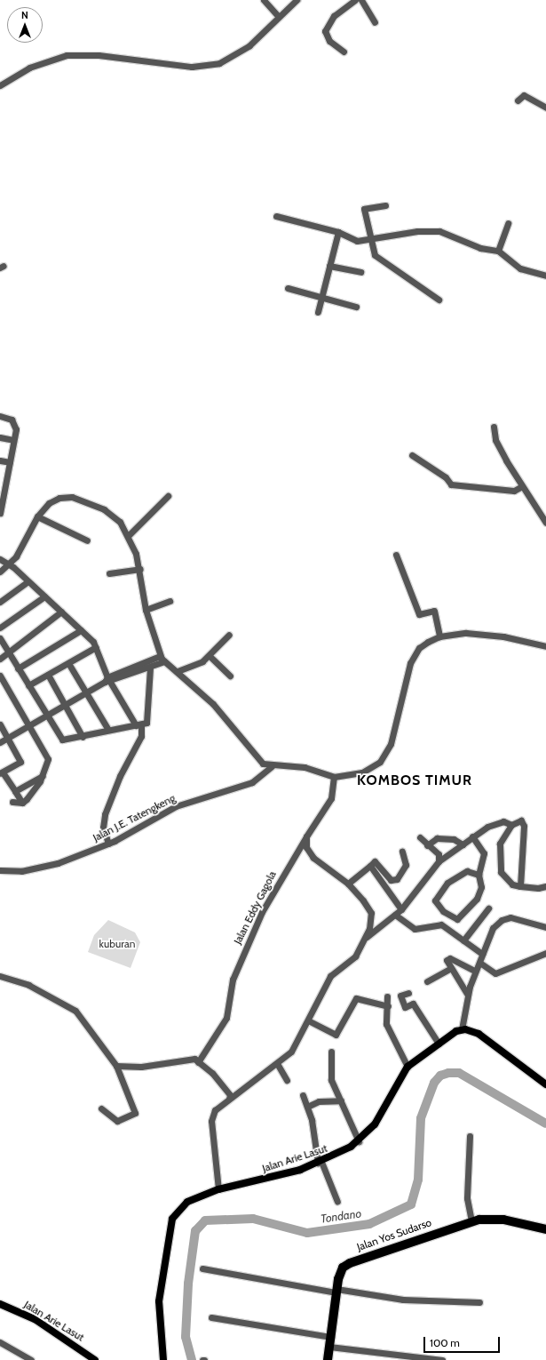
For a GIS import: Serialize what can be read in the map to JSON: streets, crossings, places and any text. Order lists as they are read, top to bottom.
{
  "streets": {
    "highway": ["Jalan Yos Sudarso"],
    "main road": ["Jalan Arie Lasut"],
    "street": ["Jalan J.E. Tatengkeng", "Jalan Eddy Gagola"]
  },
  "districts": ["KOMBOS TIMUR"],
  "water": ["Tondano"],
  "parks": ["kuburan"],
  "scale_bar": "100 m",
  "north": "top"
}
